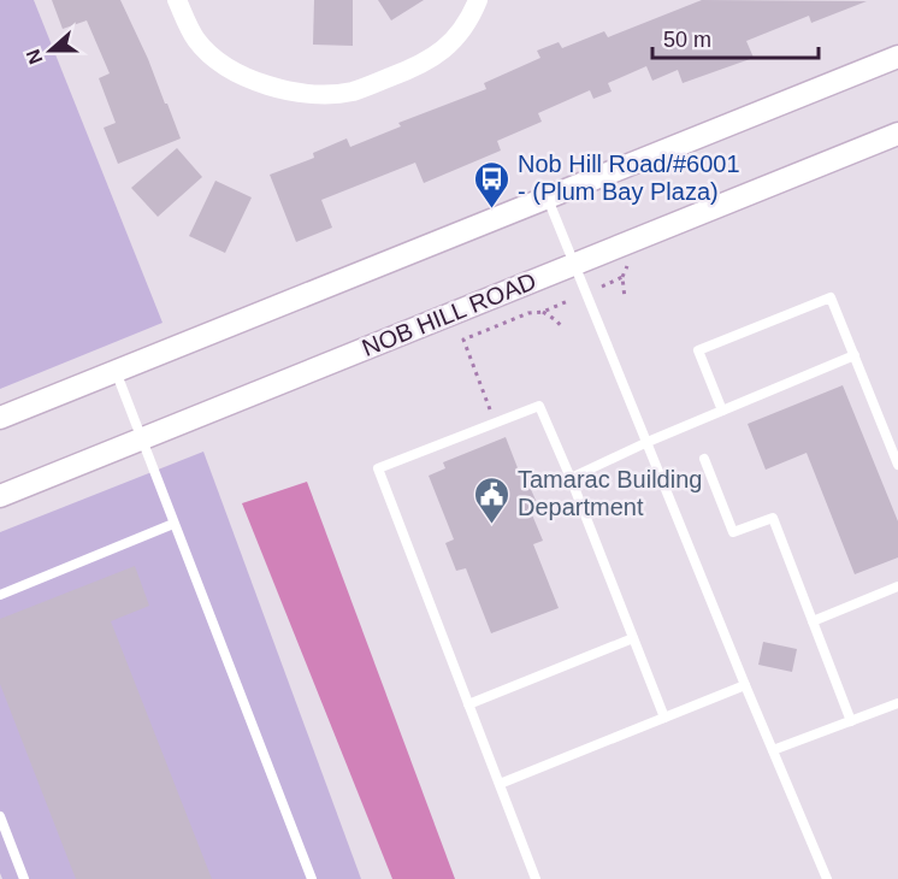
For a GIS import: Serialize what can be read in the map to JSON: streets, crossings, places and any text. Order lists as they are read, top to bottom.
{
  "streets": {
    "main road": ["NOB HILL ROAD"]
  },
  "places": {
    "bus stop": ["Nob Hill Road/#6001 - (Plum Bay Plaza)"],
    "public building": ["Tamarac Building Department"]
  },
  "scale_bar": "50 m",
  "north": "left"
}
